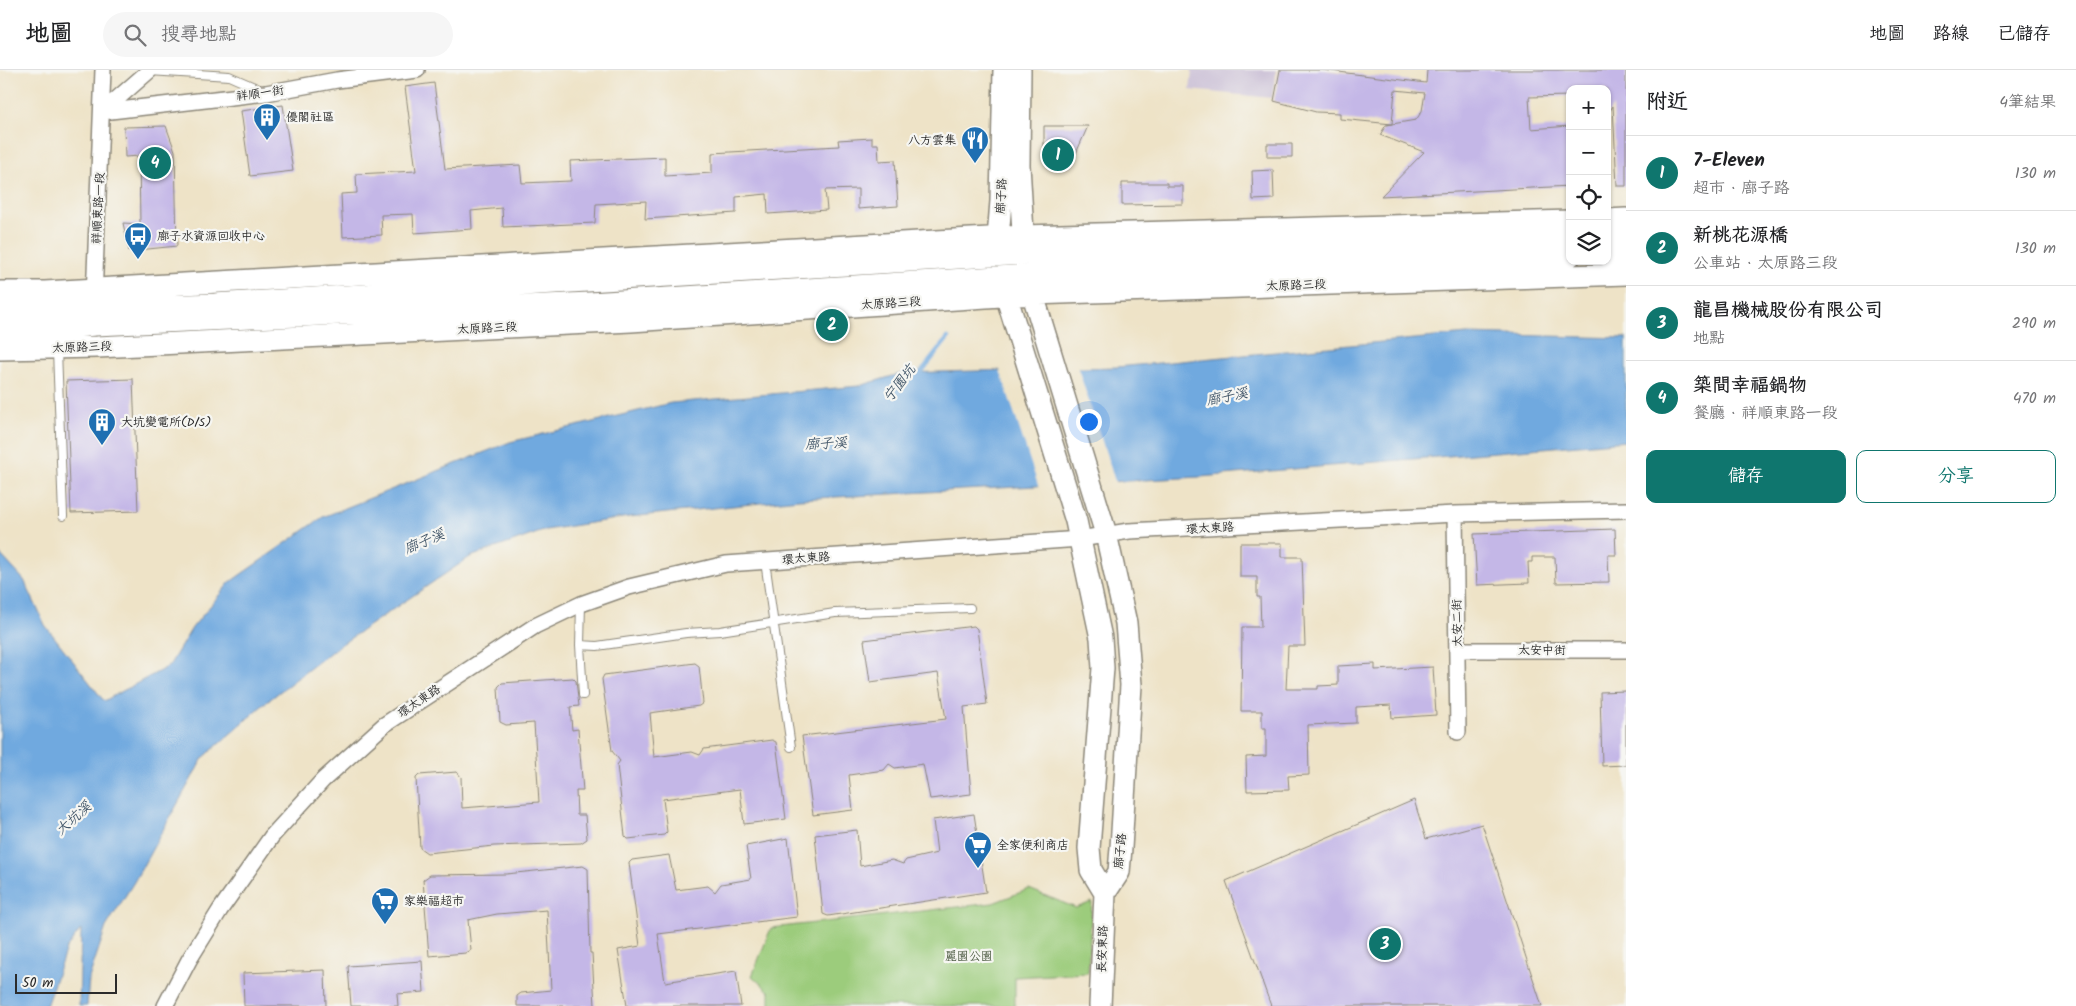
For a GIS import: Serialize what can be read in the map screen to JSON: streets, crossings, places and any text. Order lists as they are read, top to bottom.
{
  "streets": {
    "main road": ["廍子路", "太原路三段", "長安東路"],
    "street": [
      "祥順一街",
      "祥順東路一段",
      "環太東路",
      "太安二街",
      "太安中街"
    ]
  },
  "crossings": [
    ["祥順一街", "祥順東路一段"],
    ["廍子路", "太原路三段"],
    ["廍子路", "環太東路"],
    ["廍子路", "長安東路"],
    ["祥順東路一段", "太原路三段"],
    ["環太東路", "太安二街"],
    ["太安二街", "太安中街"]
  ],
  "water": ["宁園坑", "廍子溪", "大坑溪"],
  "parks": ["麗園公園"],
  "places": {
    "building": ["優閣社區", "大坑變電所(D/S)"],
    "restaurant": ["八方雲集"],
    "bus stop": ["廍子水資源回收中心"],
    "supermarket": ["全家便利商店", "家樂福超市"]
  },
  "scale_bar": "50 m",
  "page": {
    "header": "地圖",
    "search": "搜尋地點",
    "nav": ["地圖", "路線", "已儲存"],
    "heading": ["附近", "4筆結果"],
    "map_buttons": ["+", "−"],
    "list": [
      {
        "mark": "1",
        "name": "7-Eleven",
        "note": "超市 · 廍子路",
        "value": "130 m"
      },
      {
        "mark": "2",
        "name": "新桃花源橋",
        "note": "公車站 · 太原路三段",
        "value": "130 m"
      },
      {
        "mark": "3",
        "name": "龍昌機械股份有限公司",
        "note": "地點",
        "value": "290 m"
      },
      {
        "mark": "4",
        "name": "築間幸福鍋物",
        "note": "餐廳 · 祥順東路一段",
        "value": "470 m"
      }
    ],
    "pins": [
      "1",
      "4",
      "2",
      "3"
    ],
    "buttons": ["儲存", "分享"],
    "scale": "50 m"
  }
}
